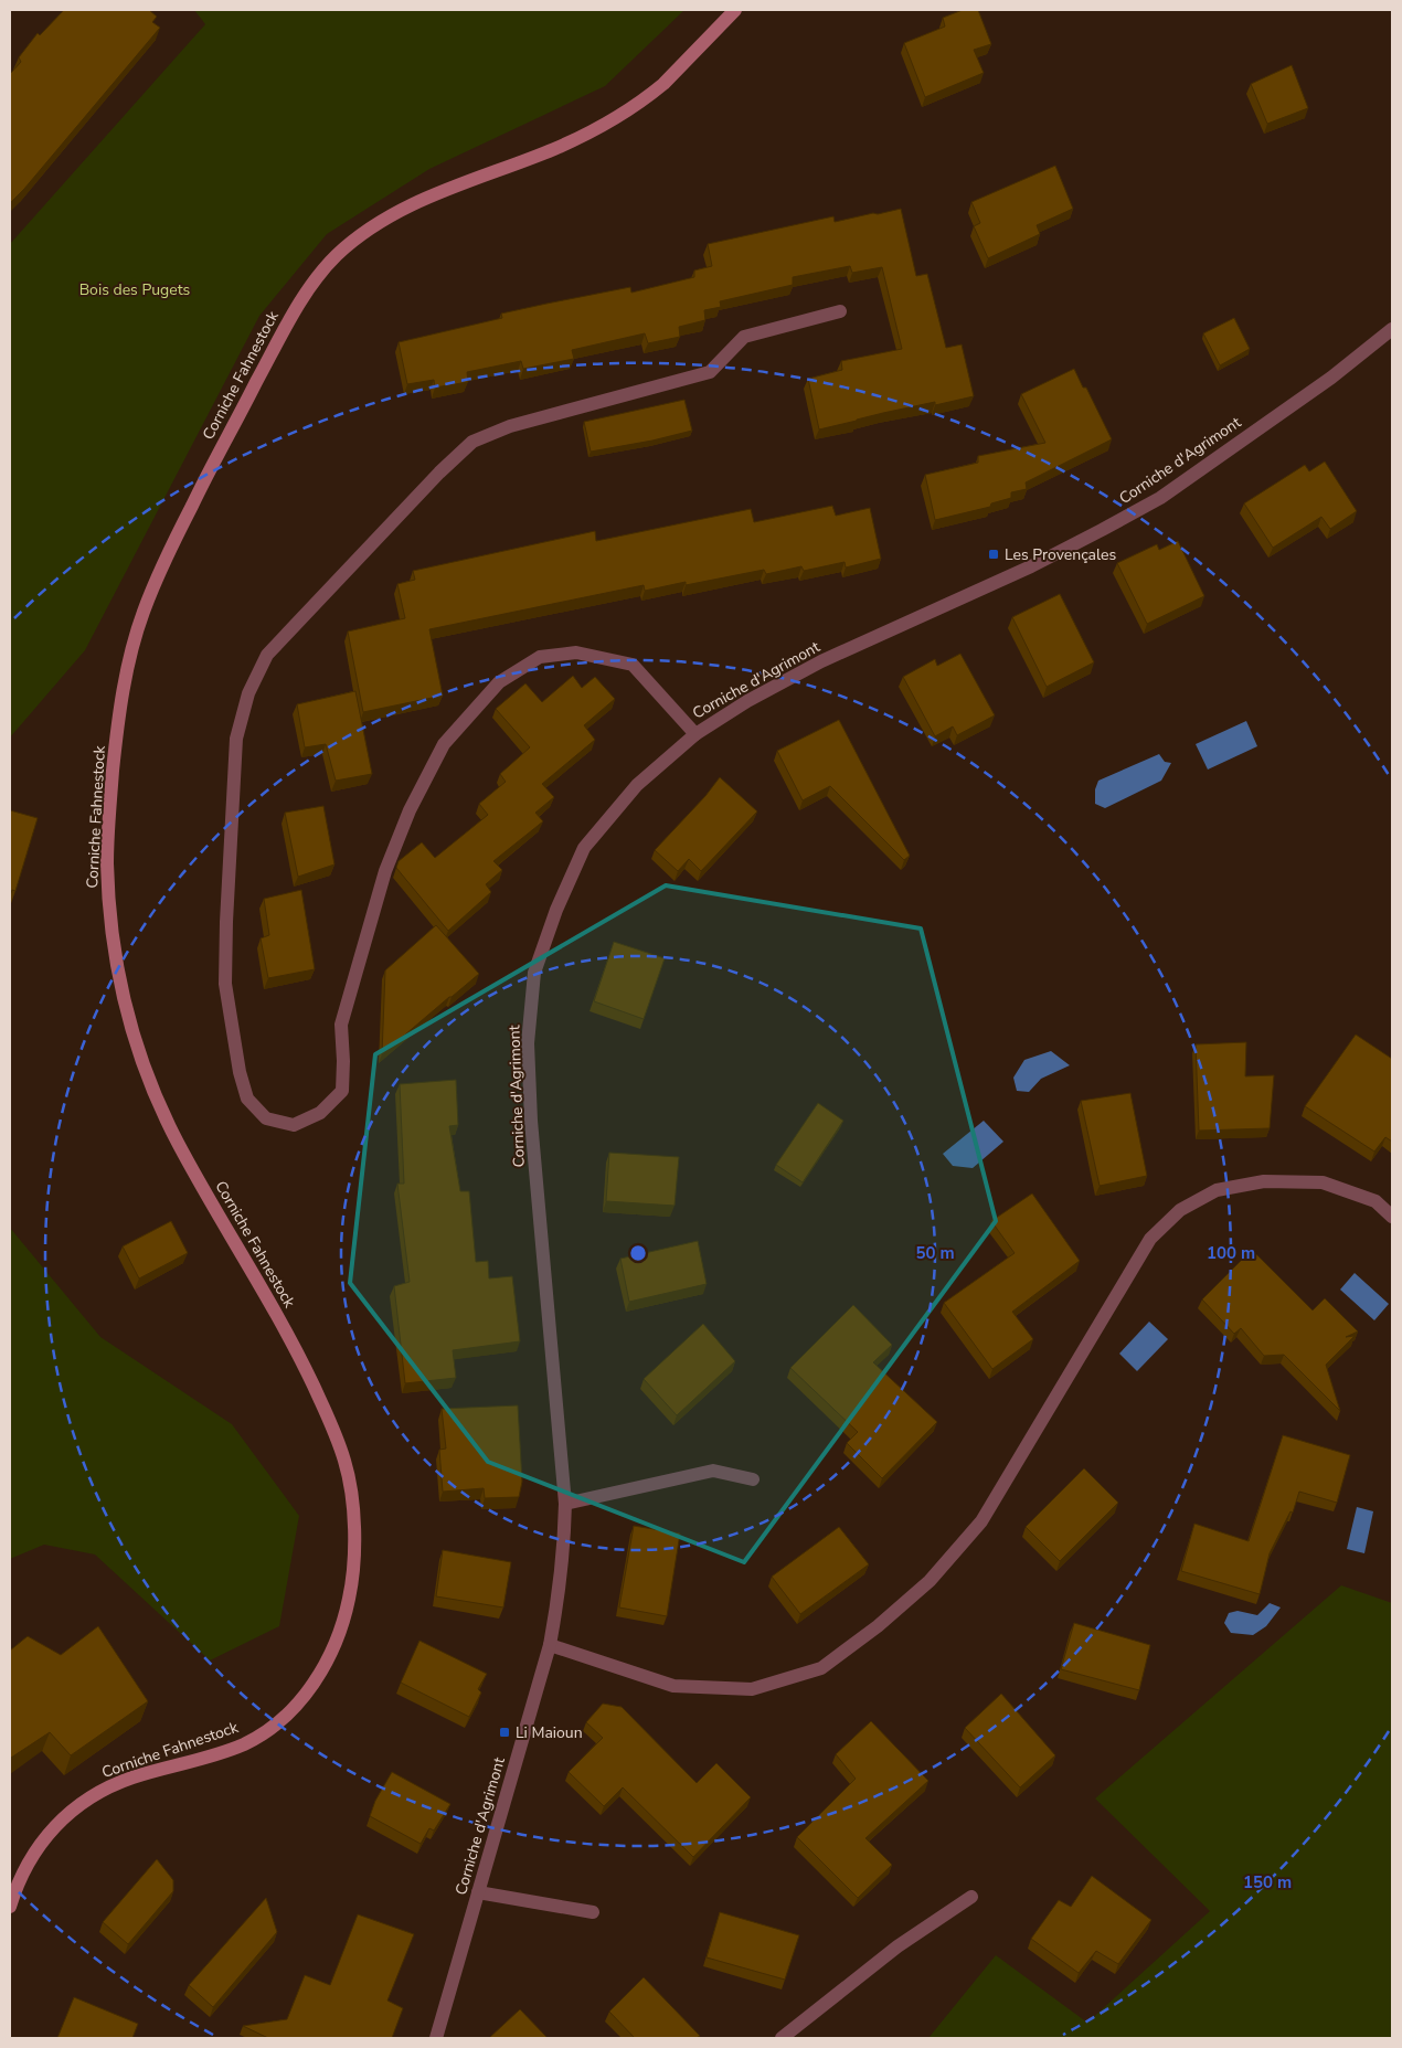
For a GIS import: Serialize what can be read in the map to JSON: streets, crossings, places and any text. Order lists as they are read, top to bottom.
{
  "streets": {
    "main road": ["Corniche Fahnestock"],
    "street": ["Corniche d'Agrimont"]
  },
  "parks": ["Bois des Pugets"],
  "places": {
    "transit": ["Les Provençales", "Li Maioun"]
  },
  "rings": ["50 m", "100 m", "150 m"]
}
